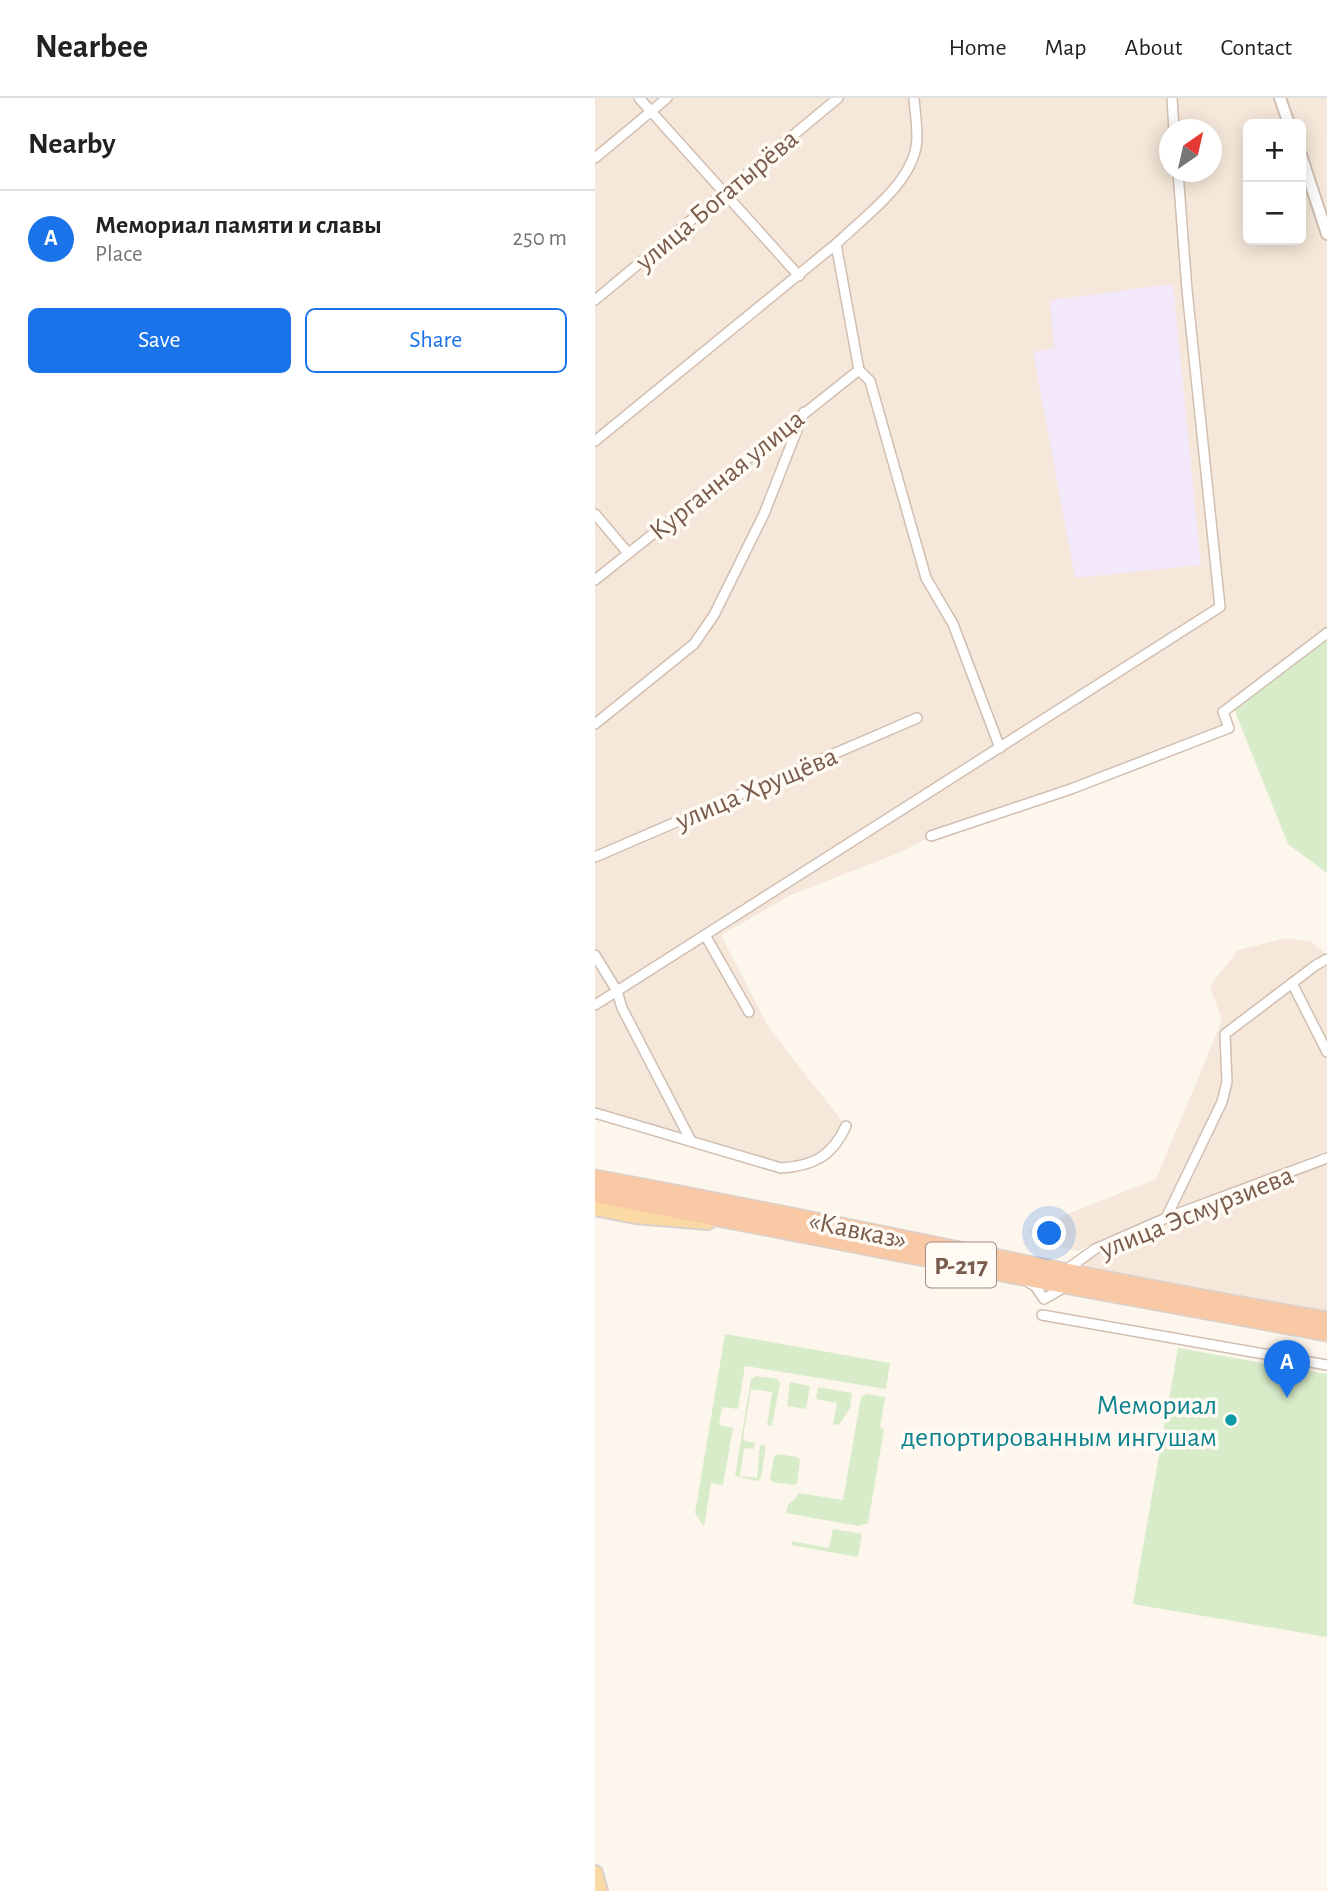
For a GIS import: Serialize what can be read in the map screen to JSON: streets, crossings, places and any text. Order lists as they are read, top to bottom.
{
  "streets": {
    "highway": ["«Кавказ»", "Р-217"],
    "street": [
      "улица Богатырёва",
      "Курганная улица",
      "улица Хрущёва",
      "улица Эсмурзиева"
    ]
  },
  "crossings": [
    ["улица Эсмурзиева", "«Кавказ»"],
    ["«Кавказ»", "Р-217"]
  ],
  "places": ["Мемориал депортированным ингушам"],
  "north": "top right",
  "page": {
    "header": "Nearbee",
    "nav": [
      "Home",
      "Map",
      "About",
      "Contact"
    ],
    "heading": "Nearby",
    "map_buttons": ["+", "−"],
    "list": [
      {
        "mark": "A",
        "name": "Мемориал памяти и славы",
        "note": "Place",
        "value": "250 m"
      }
    ],
    "buttons": ["Save", "Share"],
    "pins": "A"
  }
}
